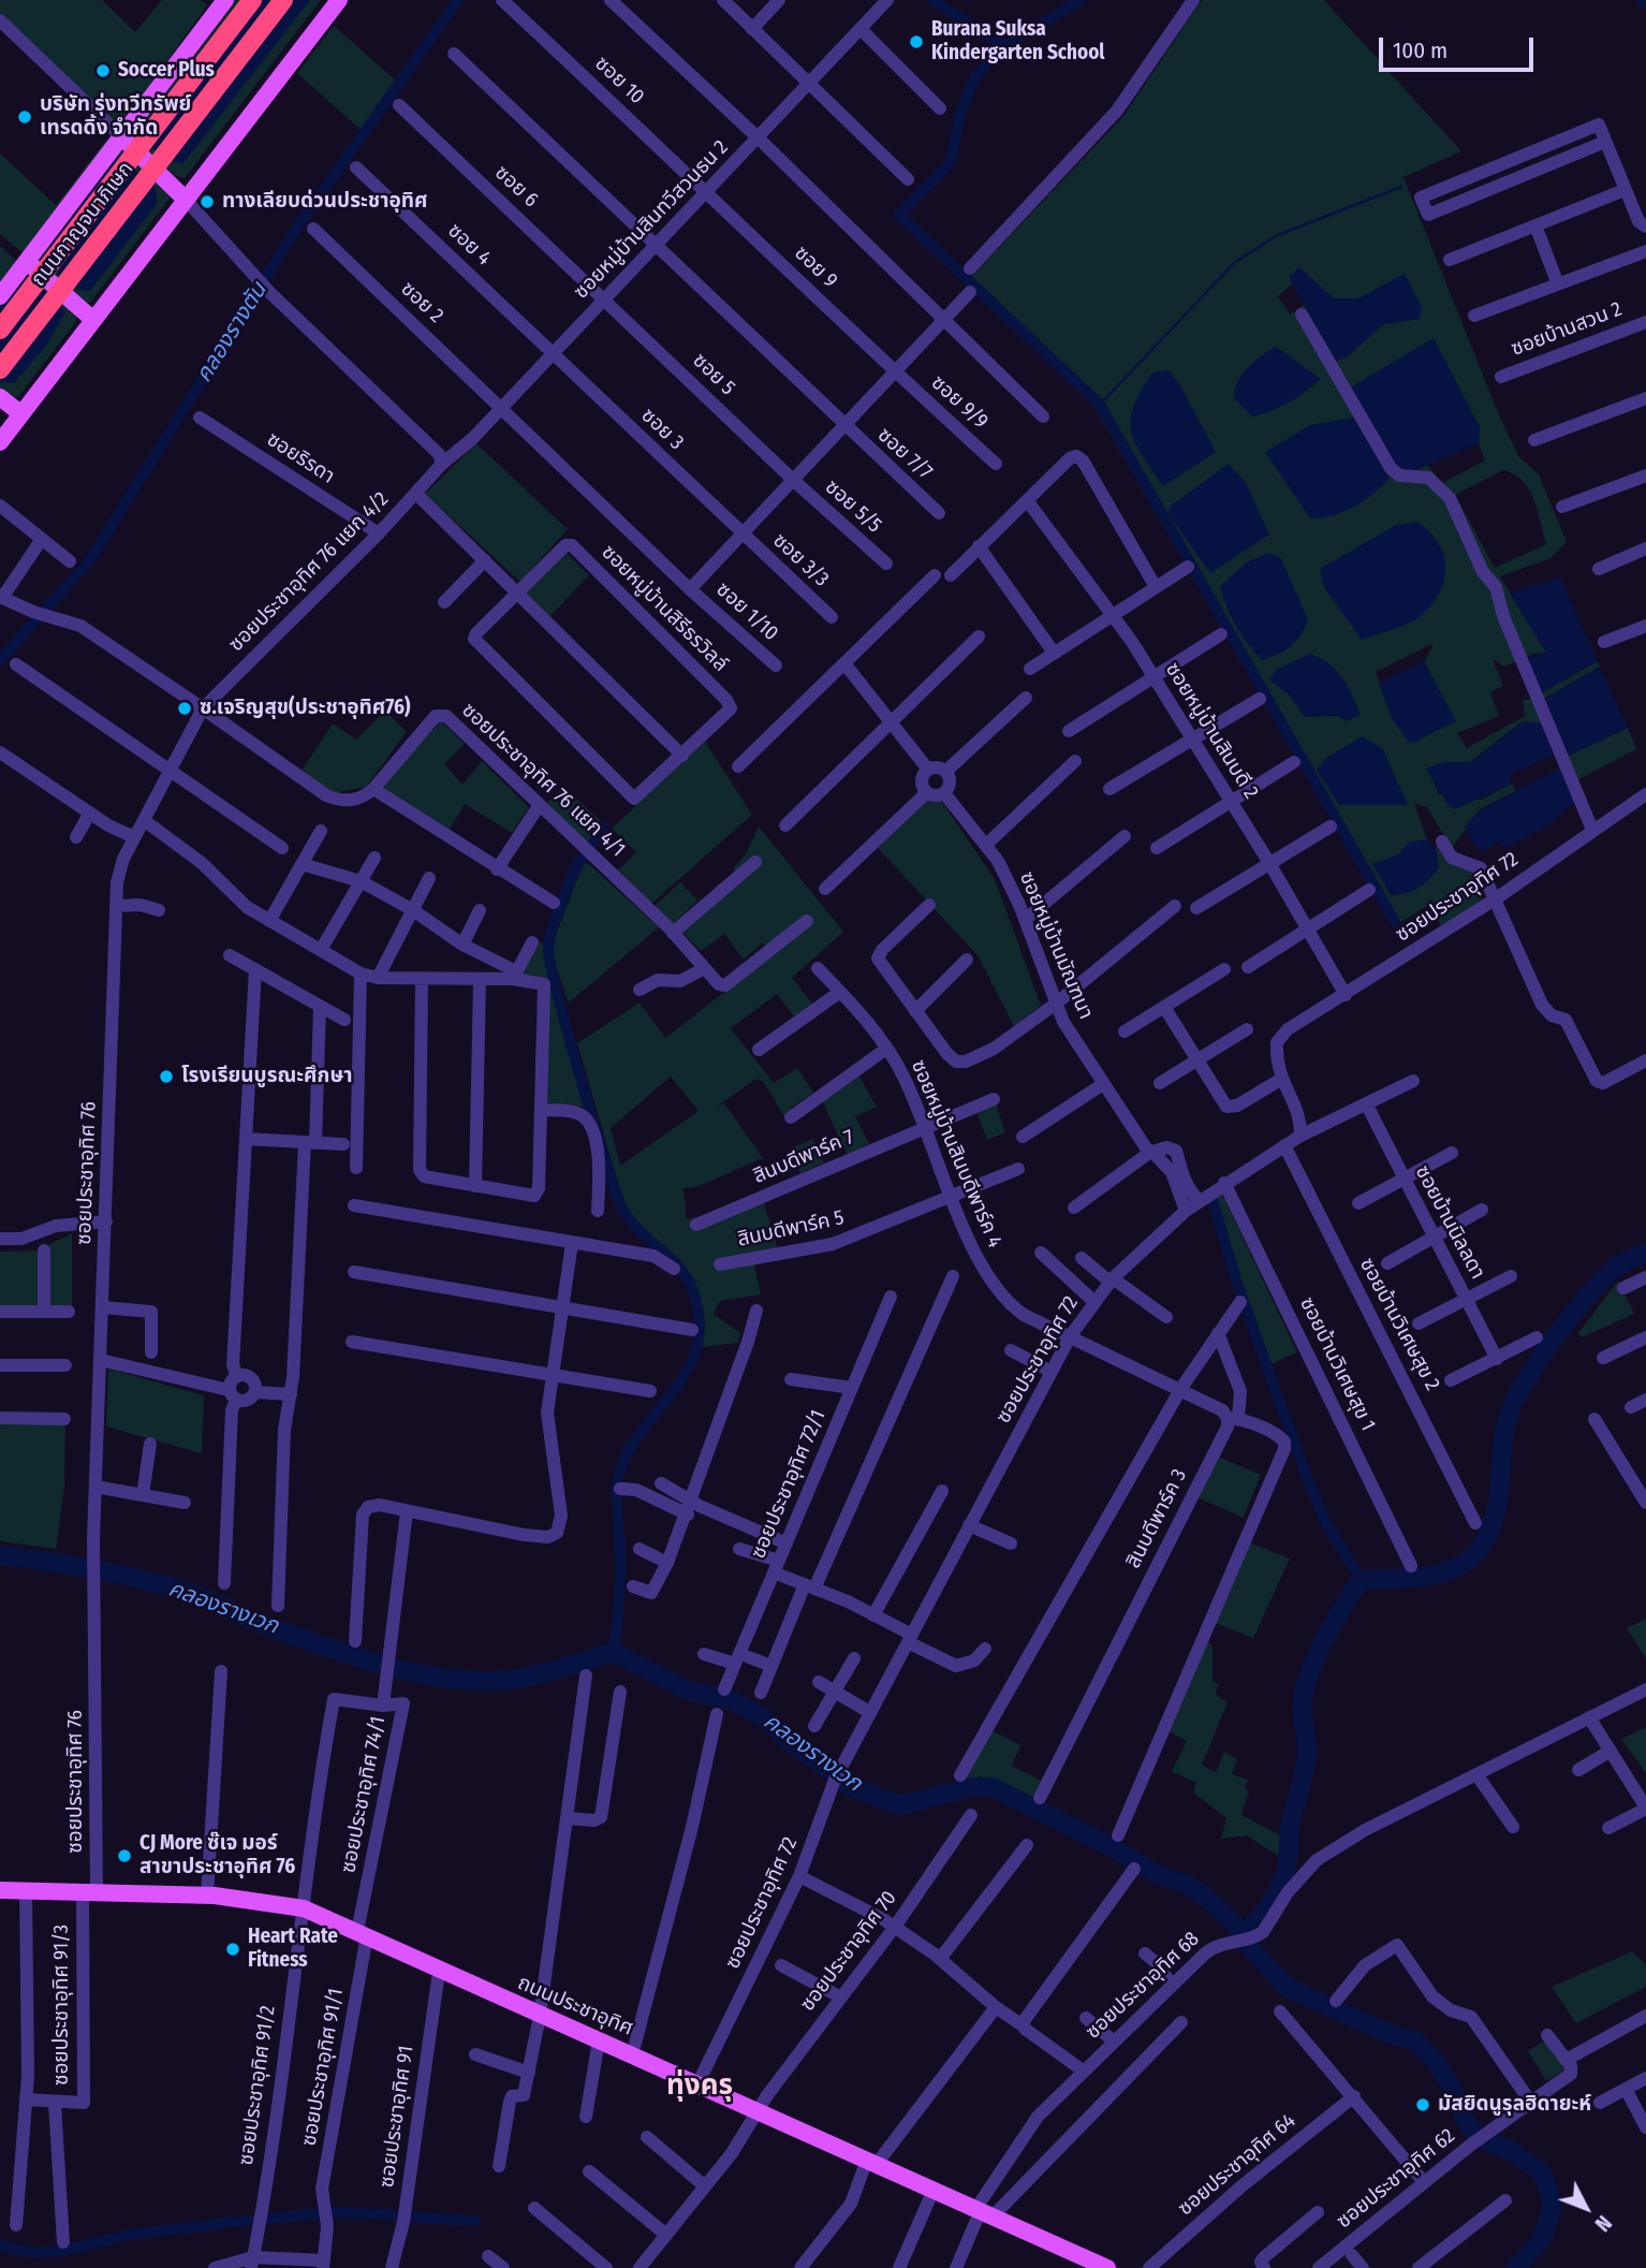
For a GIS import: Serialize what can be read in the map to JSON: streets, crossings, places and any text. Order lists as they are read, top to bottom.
{
  "streets": {
    "highway": ["ถนนกาญจนาภิเษก"],
    "main road": ["ถนนประชาอุทิศ"],
    "street": [
      "ซอย 10",
      "ซอย 6",
      "ซอยหมู่บ้านสินทวีสวนธน 2",
      "ซอย 4",
      "ซอย 9",
      "ซอย 2",
      "ซอยบ้านสวน 2",
      "ซอย 5",
      "ซอย 9/9",
      "ซอย 3",
      "ซอย 7/7",
      "ซอยริรดา",
      "ซอย 5/5",
      "ซอย 3/3",
      "ซอยประชาอุทิศ 76 แยก 4/2",
      "ซอยหมู่บ้านสิรีธรวิลล์",
      "ซอย 1/10",
      "ซอยหมู่บ้านสินบดี 2",
      "ซอยประชาอุทิศ 76 แยก 4/1",
      "ซอยประชาอุทิศ 72",
      "ซอยหมู่บ้านมัณฑนา",
      "ซอยหมู่บ้านสินบดีพาร์ค 4",
      "สินบดีพาร์ค 7",
      "ซอยประชาอุทิศ 76",
      "ซอยบ้านนิลลดา",
      "สินบดีพาร์ค 5",
      "ซอยบ้านวิเศษสุข 2",
      "ซอยบ้านวิเศษสุข 1",
      "ซอยประชาอุทิศ 72/1",
      "สินบดีพาร์ค 3",
      "ซอยประชาอุทิศ 74/1",
      "ซอยประชาอุทิศ 70",
      "ซอยประชาอุทิศ 68",
      "ซอยประชาอุทิศ 91/3",
      "ซอยประชาอุทิศ 91/1",
      "ซอยประชาอุทิศ 91/2",
      "ซอยประชาอุทิศ 91",
      "ซอยประชาอุทิศ 64",
      "ซอยประชาอุทิศ 62"
    ]
  },
  "crossings": [
    ["ซอย 10", "ซอยหมู่บ้านสินทวีสวนธน 2"],
    ["ซอย 10", "ซอย 9"],
    ["ซอย 6", "ซอยหมู่บ้านสินทวีสวนธน 2"],
    ["ซอย 6", "ซอย 5"],
    ["ซอยหมู่บ้านสินทวีสวนธน 2", "ซอย 4"],
    ["ซอยหมู่บ้านสินทวีสวนธน 2", "ซอย 9"],
    ["ซอยหมู่บ้านสินทวีสวนธน 2", "ซอย 2"],
    ["ซอยหมู่บ้านสินทวีสวนธน 2", "ซอย 5"],
    ["ซอยหมู่บ้านสินทวีสวนธน 2", "ซอย 3"],
    ["ซอยหมู่บ้านสินทวีสวนธน 2", "ซอย 7/7"],
    ["ซอยหมู่บ้านสินทวีสวนธน 2", "ซอยประชาอุทิศ 76 แยก 4/2"],
    ["ซอย 4", "ซอย 3"],
    ["ซอย 9", "ซอย 9/9"],
    ["ซอย 2", "ซอย 1/10"],
    ["ซอย 5", "ซอย 5/5"],
    ["ซอย 3", "ซอย 3/3"],
    ["ซอยริรดา", "ซอยประชาอุทิศ 76 แยก 4/2"],
    ["ซอยประชาอุทิศ 76 แยก 4/2", "ซอยประชาอุทิศ 76"],
    ["ซอยหมู่บ้านสินบดี 2", "ซอยประชาอุทิศ 72"],
    ["ซอยประชาอุทิศ 72", "ซอยหมู่บ้านมัณฑนา"],
    ["ซอยประชาอุทิศ 72", "ซอยหมู่บ้านสินบดีพาร์ค 4"],
    ["ซอยประชาอุทิศ 72", "ซอยบ้านวิเศษสุข 2"],
    ["ซอยประชาอุทิศ 72", "ซอยบ้านวิเศษสุข 1"],
    ["ซอยประชาอุทิศ 72", "ถนนประชาอุทิศ"],
    ["ซอยหมู่บ้านสินบดีพาร์ค 4", "สินบดีพาร์ค 7"],
    ["ซอยหมู่บ้านสินบดีพาร์ค 4", "สินบดีพาร์ค 5"],
    ["ซอยประชาอุทิศ 76", "ซอยประชาอุทิศ 91/3"],
    ["ซอยประชาอุทิศ 76", "ถนนประชาอุทิศ"],
    ["ซอยประชาอุทิศ 74/1", "ถนนประชาอุทิศ"],
    ["ซอยประชาอุทิศ 74/1", "ซอยประชาอุทิศ 91/1"],
    ["ซอยประชาอุทิศ 74/1", "ซอยประชาอุทิศ 91/2"],
    ["ซอยประชาอุทิศ 70", "ถนนประชาอุทิศ"],
    ["ซอยประชาอุทิศ 68", "ถนนประชาอุทิศ"],
    ["ซอยประชาอุทิศ 91/3", "ถนนประชาอุทิศ"],
    ["ถนนประชาอุทิศ", "ซอยประชาอุทิศ 91/1"],
    ["ถนนประชาอุทิศ", "ซอยประชาอุทิศ 91/2"],
    ["ถนนประชาอุทิศ", "ซอยประชาอุทิศ 91"]
  ],
  "districts": ["ทุ่งครุ"],
  "water": ["คลองรางตัน", "คลองรางเวก"],
  "places": [
    "Burana Suksa Kindergarten School",
    "Soccer Plus",
    "บริษัท รุ่งทวีทรัพย์ เทรดดิ้ง จำกัด",
    "ทางเลียบด่วนประชาอุทิศ",
    "ซ.เจริญสุข(ประชาอุทิศ76)",
    "โรงเรียนบูรณะศึกษา",
    "CJ More ซ๊เจ มอร์ สาขาประชาอุทิศ 76",
    "Heart Rate Fitness",
    "มัสยิดนูรุลฮิดายะห์"
  ],
  "scale_bar": "100 m",
  "north": "bottom right"
}
